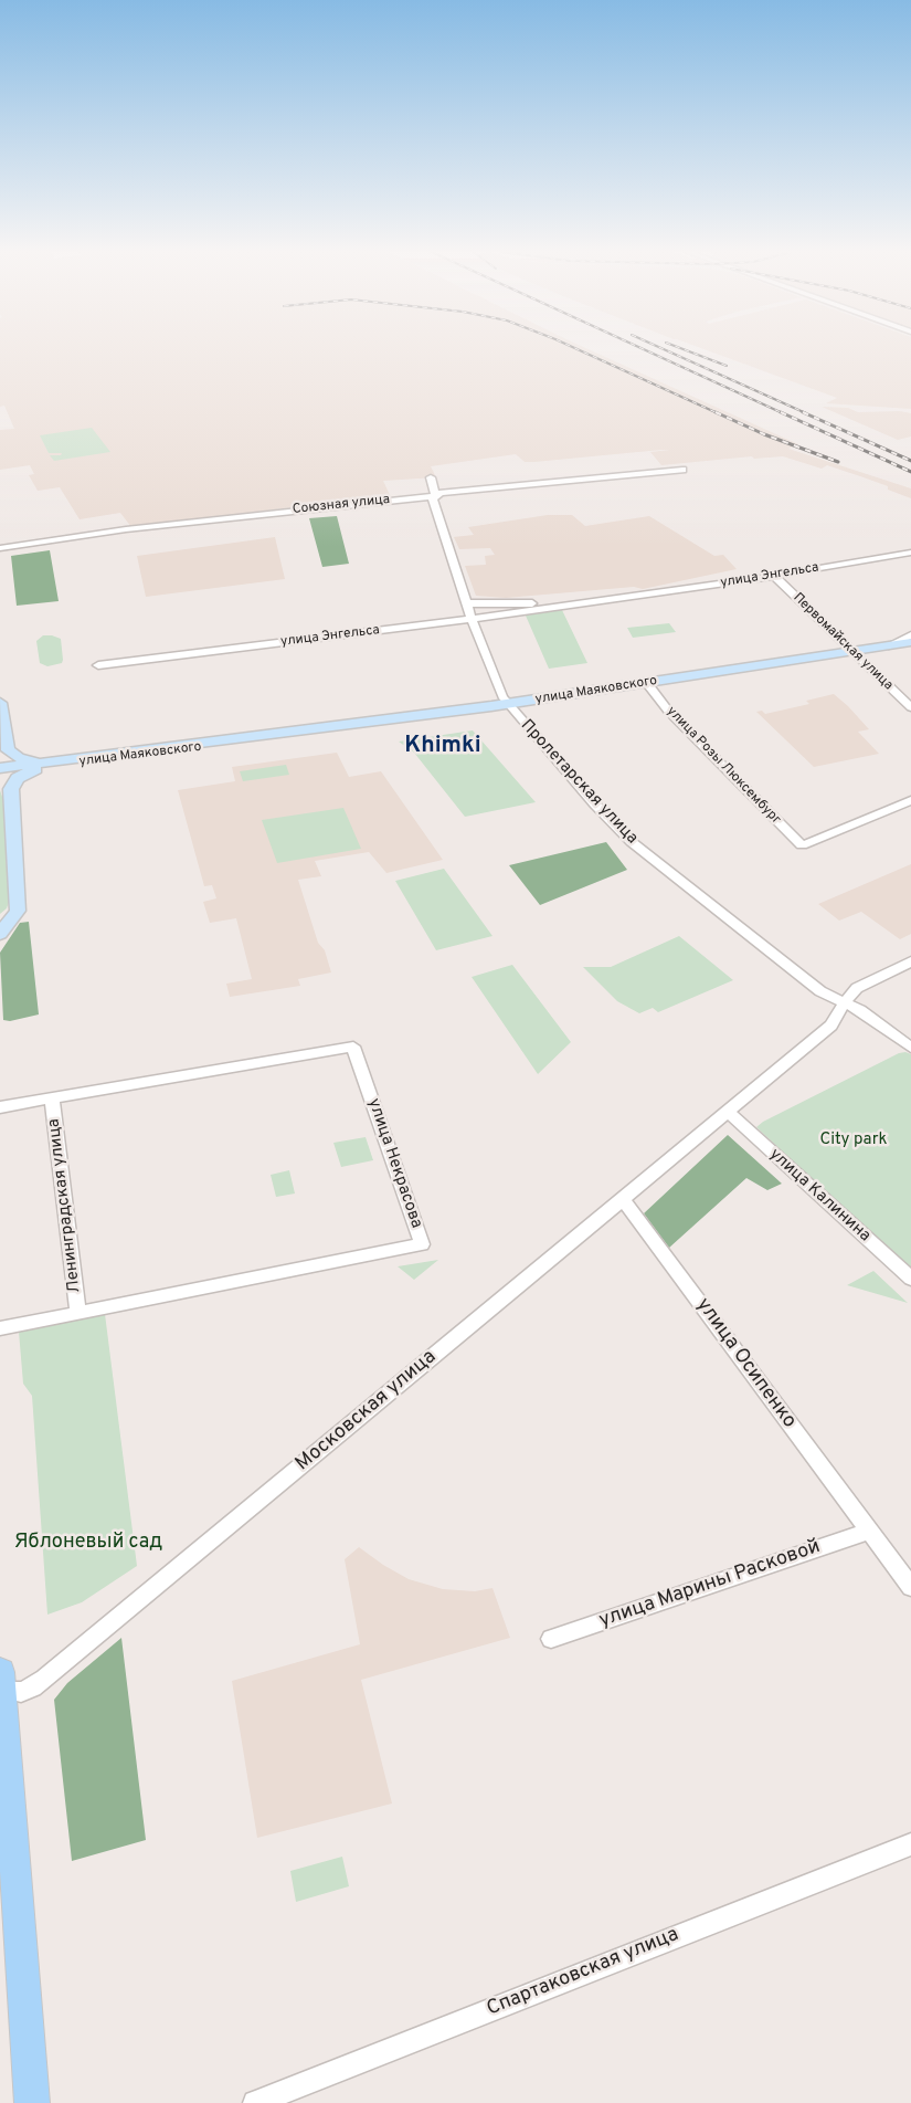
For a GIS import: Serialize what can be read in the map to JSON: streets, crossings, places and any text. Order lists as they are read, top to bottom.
{
  "streets": {
    "main road": ["улица Маяковского"],
    "street": [
      "Союзная улица",
      "улица Энгельса",
      "Первомайская улица",
      "улица Розы Люксембург",
      "Пролетарская улица",
      "улица Некрасова",
      "улица Калинина",
      "Ленинградская улица",
      "улица Осипенко",
      "Московская улица",
      "улица Марины Расковой",
      "Спартаковская улица"
    ]
  },
  "crossings": [
    ["Союзная улица", "Пролетарская улица"],
    ["улица Энгельса", "Первомайская улица"],
    ["улица Энгельса", "Пролетарская улица"],
    ["Первомайская улица", "улица Маяковского"],
    ["улица Маяковского", "улица Розы Люксембург"],
    ["улица Маяковского", "Пролетарская улица"],
    ["Пролетарская улица", "Московская улица"],
    ["улица Некрасова", "Ленинградская улица"],
    ["улица Калинина", "Московская улица"],
    ["улица Осипенко", "Московская улица"],
    ["улица Осипенко", "улица Марины Расковой"]
  ],
  "districts": ["Khimki"],
  "parks": ["City park", "Яблоневый сад"]
}
